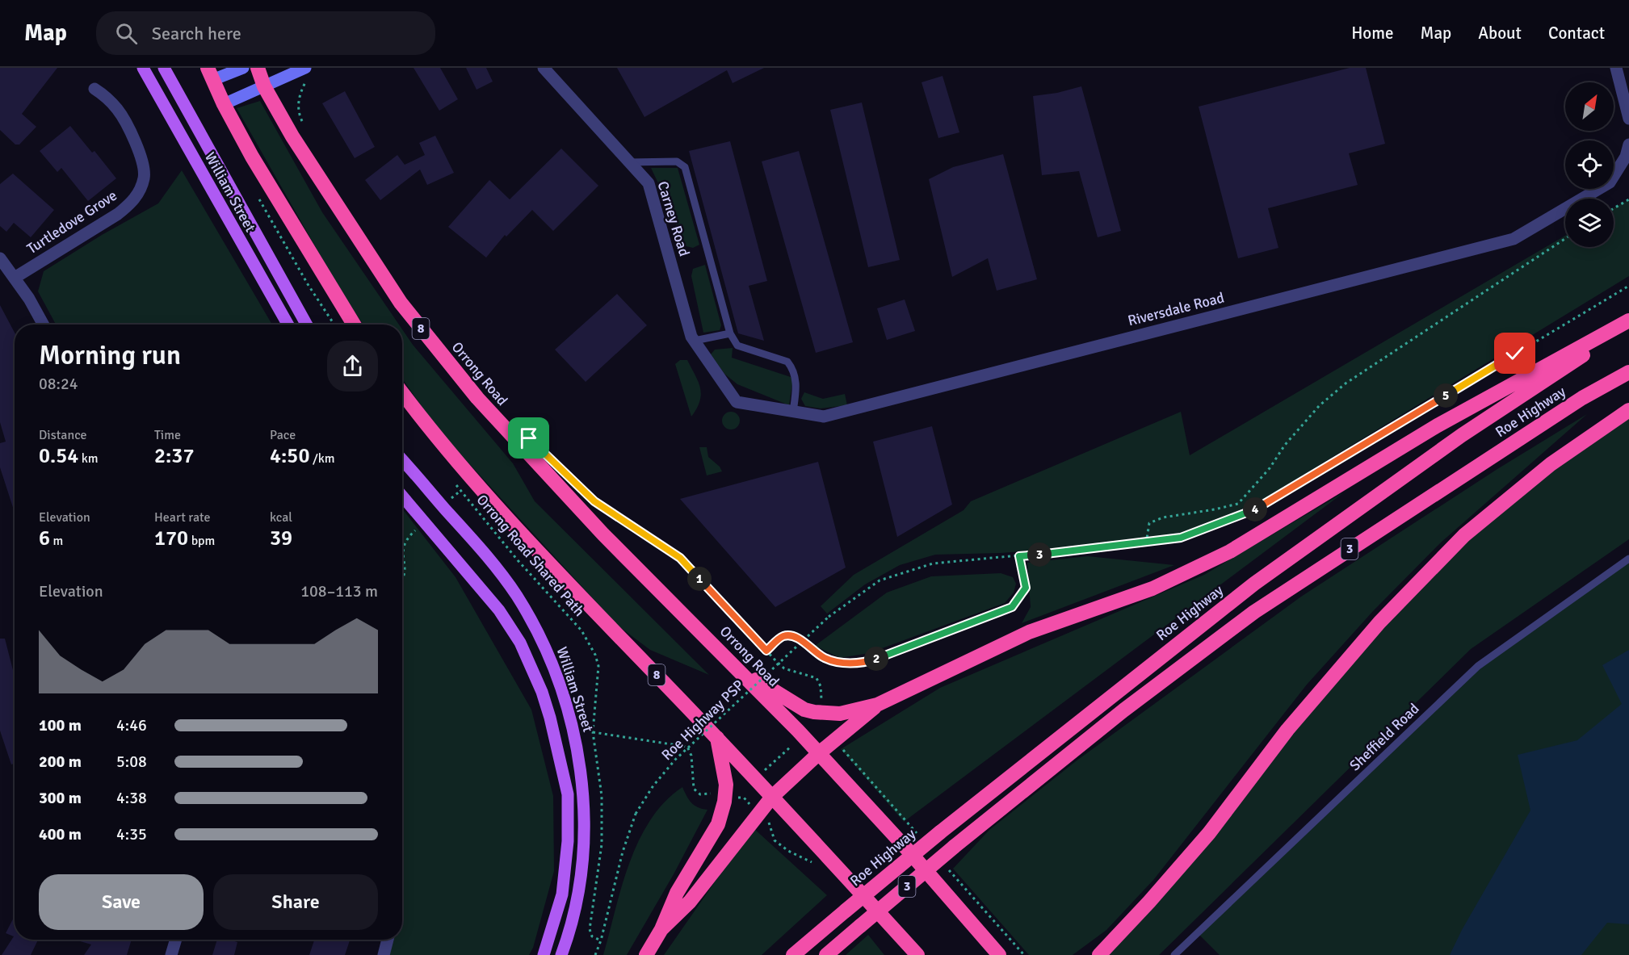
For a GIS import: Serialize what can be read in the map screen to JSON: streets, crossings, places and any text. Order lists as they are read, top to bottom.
{
  "streets": {
    "highway": [
      "8",
      "Orrong Road",
      "Roe Highway",
      "3"
    ],
    "main road": ["William Street"],
    "street": ["Carney Road", "Turtledove Grove", "Riversdale Road"],
    "lane": ["Sheffield Road"],
    "path": ["Orrong Road Shared Path", "Roe Highway PSP"]
  },
  "crossings": [
    ["Carney Road", "Riversdale Road"]
  ],
  "north": "top right",
  "page": {
    "header": "Map",
    "search": "Search here",
    "nav": [
      "Home",
      "Map",
      "About",
      "Contact"
    ],
    "heading": ["Morning run", "08:24"],
    "pins": [
      "5",
      "4",
      "3",
      "1",
      "2"
    ],
    "stats": [
      ["Distance", "0.54 km"],
      ["Time", "2:37"],
      ["Pace", "4:50 /km"],
      ["Elevation", "6 m"],
      ["Heart rate", "170 bpm"],
      ["kcal", "39"]
    ],
    "chart": ["Elevation", "108–113 m"],
    "list": [
      {
        "name": "100 m",
        "note": "4:46"
      },
      {
        "name": "200 m",
        "note": "5:08"
      },
      {
        "name": "300 m",
        "note": "4:38"
      },
      {
        "name": "400 m",
        "note": "4:35"
      }
    ],
    "buttons": ["Save", "Share"]
  }
}
